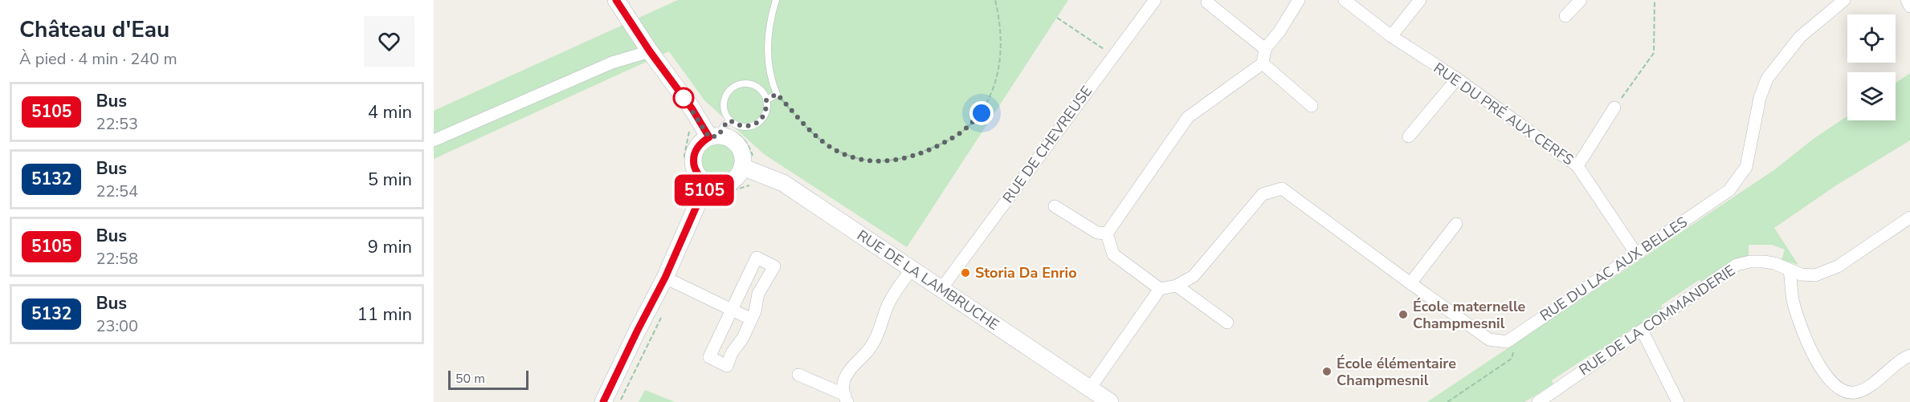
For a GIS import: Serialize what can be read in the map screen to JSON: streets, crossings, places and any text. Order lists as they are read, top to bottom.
{
  "streets": {
    "street": [
      "RUE DU PRÉ AUX CERFS",
      "RUE DE CHEVREUSE",
      "RUE DU LAC AUX BELLES",
      "RUE DE LA LAMBRUCHE",
      "RUE DE LA COMMANDERIE"
    ]
  },
  "crossings": [
    ["RUE DU PRÉ AUX CERFS", "RUE DU LAC AUX BELLES"],
    ["RUE DE CHEVREUSE", "RUE DE LA LAMBRUCHE"]
  ],
  "places": ["Storia Da Enrio", "École maternelle Champmesnil", "École élémentaire Champmesnil"],
  "lines": ["bus line 5105"],
  "scale_bar": "50 m",
  "page": {
    "heading": ["Château d'Eau", "À pied · 4 min · 240 m"],
    "on_map": "5105",
    "list": [
      {
        "mark": "5105",
        "name": "Bus",
        "note": "22:53",
        "value": "4 min"
      },
      {
        "mark": "5132",
        "name": "Bus",
        "note": "22:54",
        "value": "5 min"
      },
      {
        "mark": "5105",
        "name": "Bus",
        "note": "22:58",
        "value": "9 min"
      },
      {
        "mark": "5132",
        "name": "Bus",
        "note": "23:00",
        "value": "11 min"
      }
    ],
    "scale": "50 m"
  }
}
